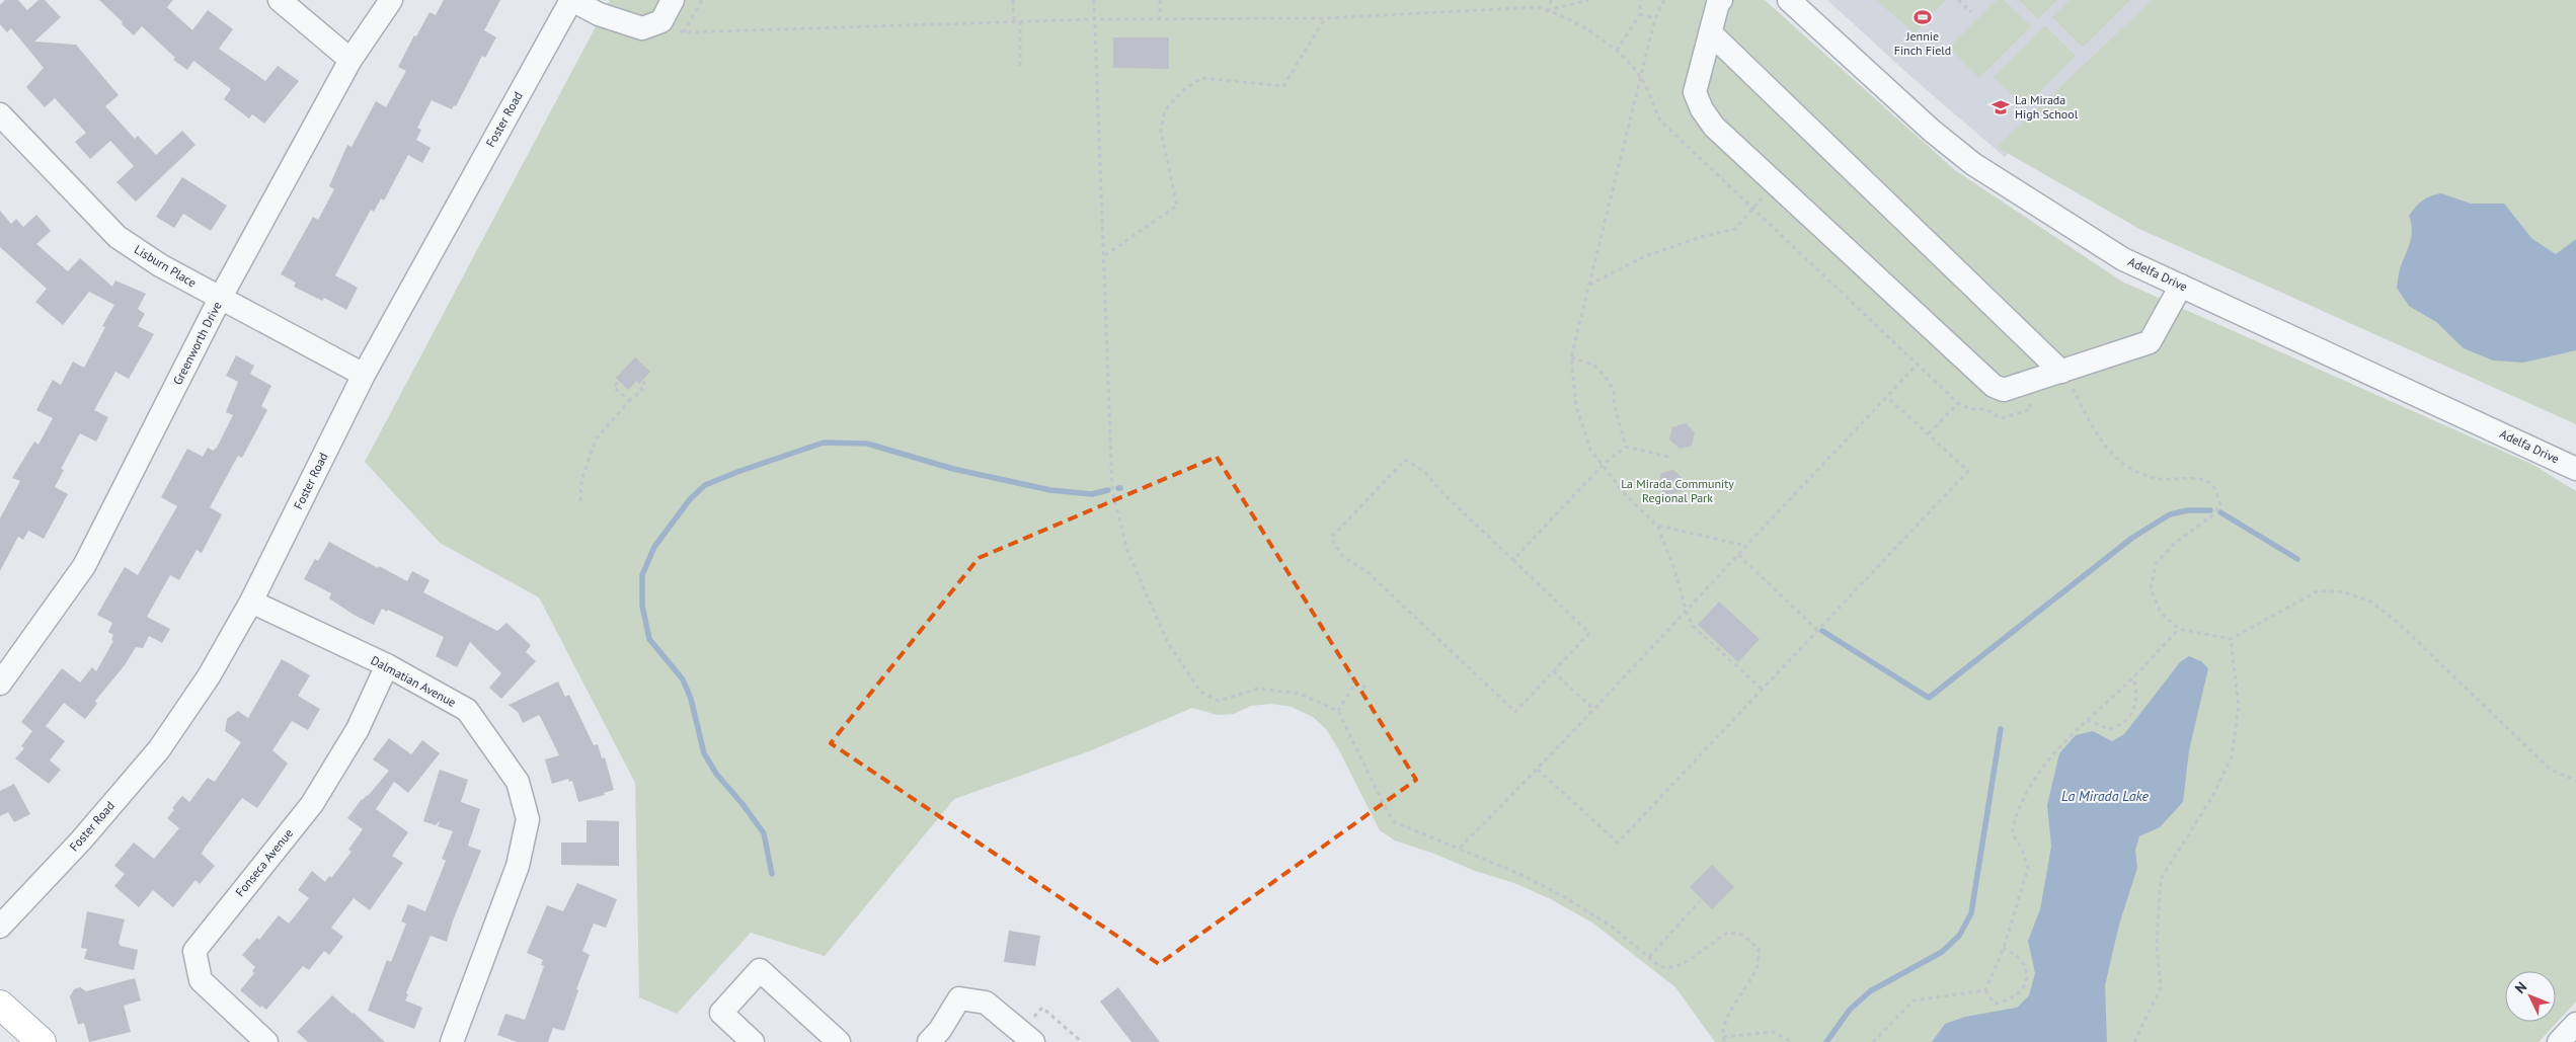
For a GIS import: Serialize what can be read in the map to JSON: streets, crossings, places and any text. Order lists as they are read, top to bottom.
{
  "streets": {
    "street": [
      "Foster Road",
      "Lisburn Place",
      "Adelfa Drive",
      "Greenworth Drive",
      "Dalmatian Avenue",
      "Fonseca Avenue"
    ]
  },
  "crossings": [
    ["Foster Road", "Lisburn Place"],
    ["Foster Road", "Dalmatian Avenue"],
    ["Lisburn Place", "Greenworth Drive"],
    ["Dalmatian Avenue", "Fonseca Avenue"]
  ],
  "water": ["La Mirada Lake"],
  "parks": ["La Mirada Community Regional Park"],
  "places": {
    "sports": ["Jennie Finch Field"],
    "school or university": ["La Mirada High School"]
  },
  "north": "top left"
}
